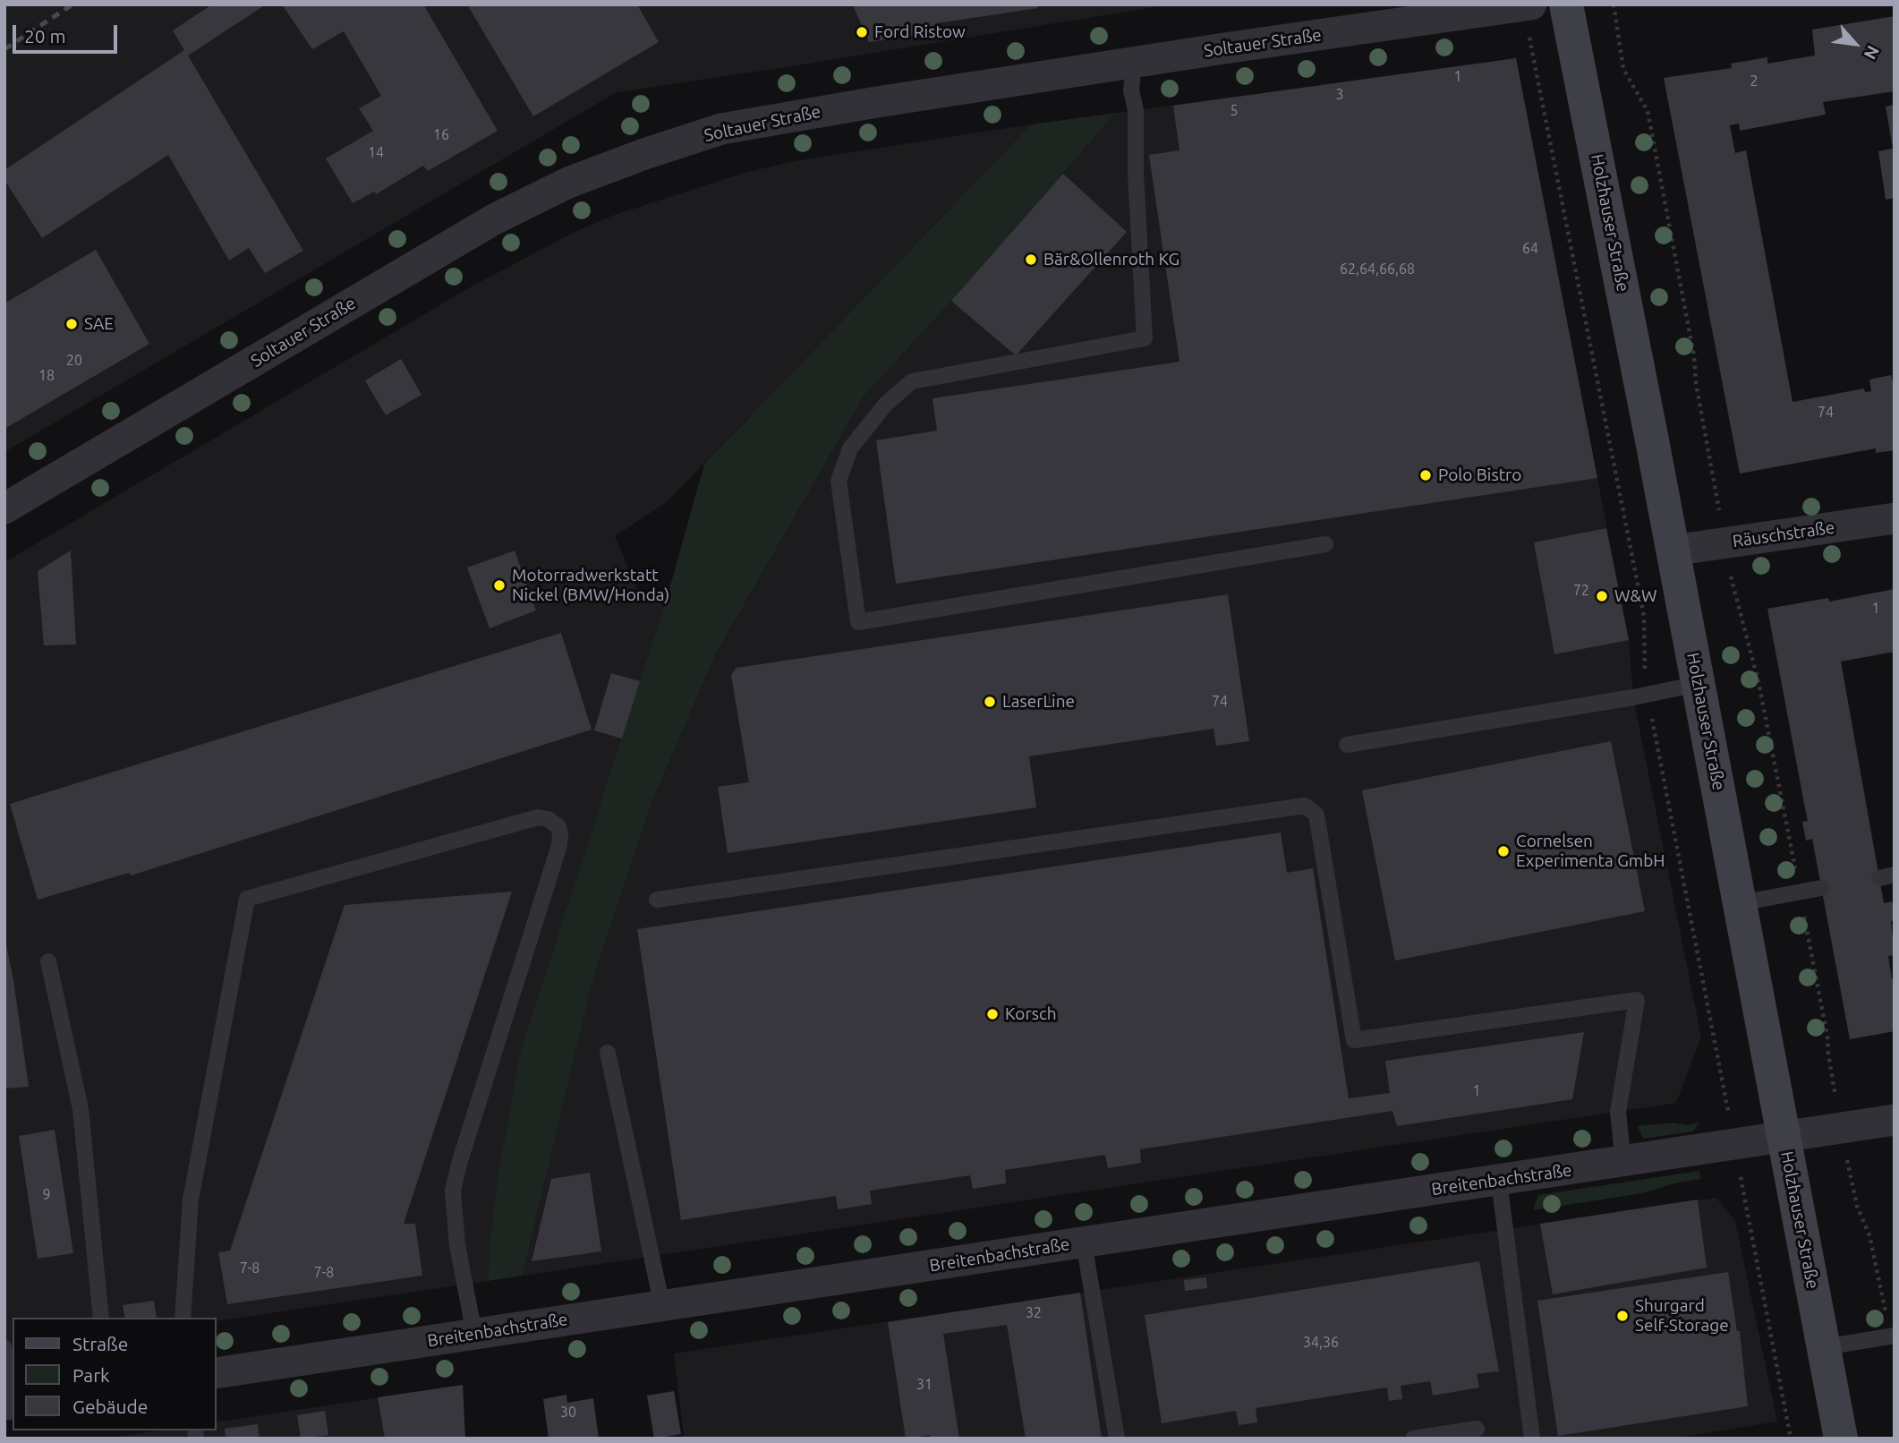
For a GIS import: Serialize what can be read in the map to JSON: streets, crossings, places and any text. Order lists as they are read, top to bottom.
{
  "streets": {
    "main road": ["Holzhauser Straße"],
    "street": ["Soltauer Straße", "Räuschstraße", "Breitenbachstraße"]
  },
  "crossings": [
    ["Holzhauser Straße", "Räuschstraße"],
    ["Holzhauser Straße", "Breitenbachstraße"]
  ],
  "places": [
    "Ford Ristow",
    "Bär&Ollenroth KG",
    "SAE",
    "Polo Bistro",
    "Motorradwerkstatt Nickel (BMW/Honda)",
    "W&W",
    "LaserLine",
    "Cornelsen Experimenta GmbH",
    "Korsch",
    "Shurgard Self-Storage"
  ],
  "house_numbers": [
    "1",
    "2",
    "3",
    "5",
    "16",
    "14",
    "64",
    "62,64,66,68",
    "20",
    "18",
    "74",
    "72",
    "1",
    "74",
    "1",
    "9",
    "7-8",
    "7-8",
    "32",
    "34,36",
    "31",
    "30"
  ],
  "legend": ["Straße", "Park", "Gebäude"],
  "scale_bar": "20 m",
  "north": "bottom right"
}
